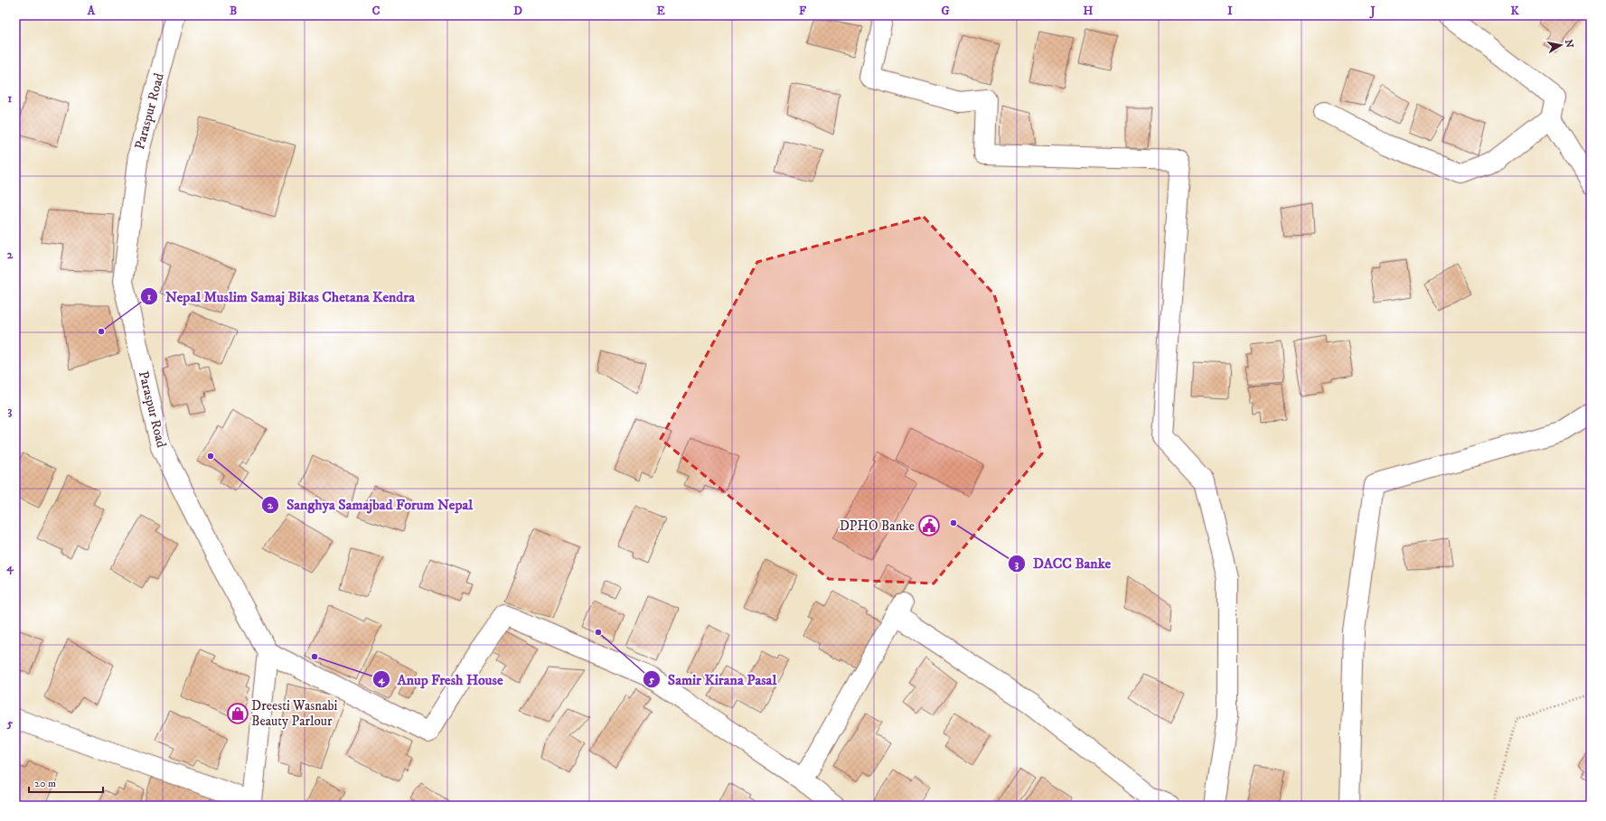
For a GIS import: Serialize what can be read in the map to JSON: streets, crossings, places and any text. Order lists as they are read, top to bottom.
{
  "streets": {
    "street": ["Paraspur Road"]
  },
  "places": {
    "other": [
      "Nepal Muslim Samaj Bikas Chetana Kendra",
      "Sanghya Samajbad Forum Nepal",
      "DACC Banke",
      "Samir Kirana Pasal",
      "Anup Fresh House"
    ],
    "public building": ["DPHO Banke"],
    "shop": ["Dreesti Wasnabi Beauty Parlour"]
  },
  "scale_bar": "20 m",
  "north": "right",
  "grid": {
    "columns": [
      "A",
      "B",
      "C",
      "D",
      "E",
      "F",
      "G",
      "H",
      "I",
      "J",
      "K"
    ],
    "rows": [
      "1",
      "2",
      "3",
      "4",
      "5"
    ]
  }
}
